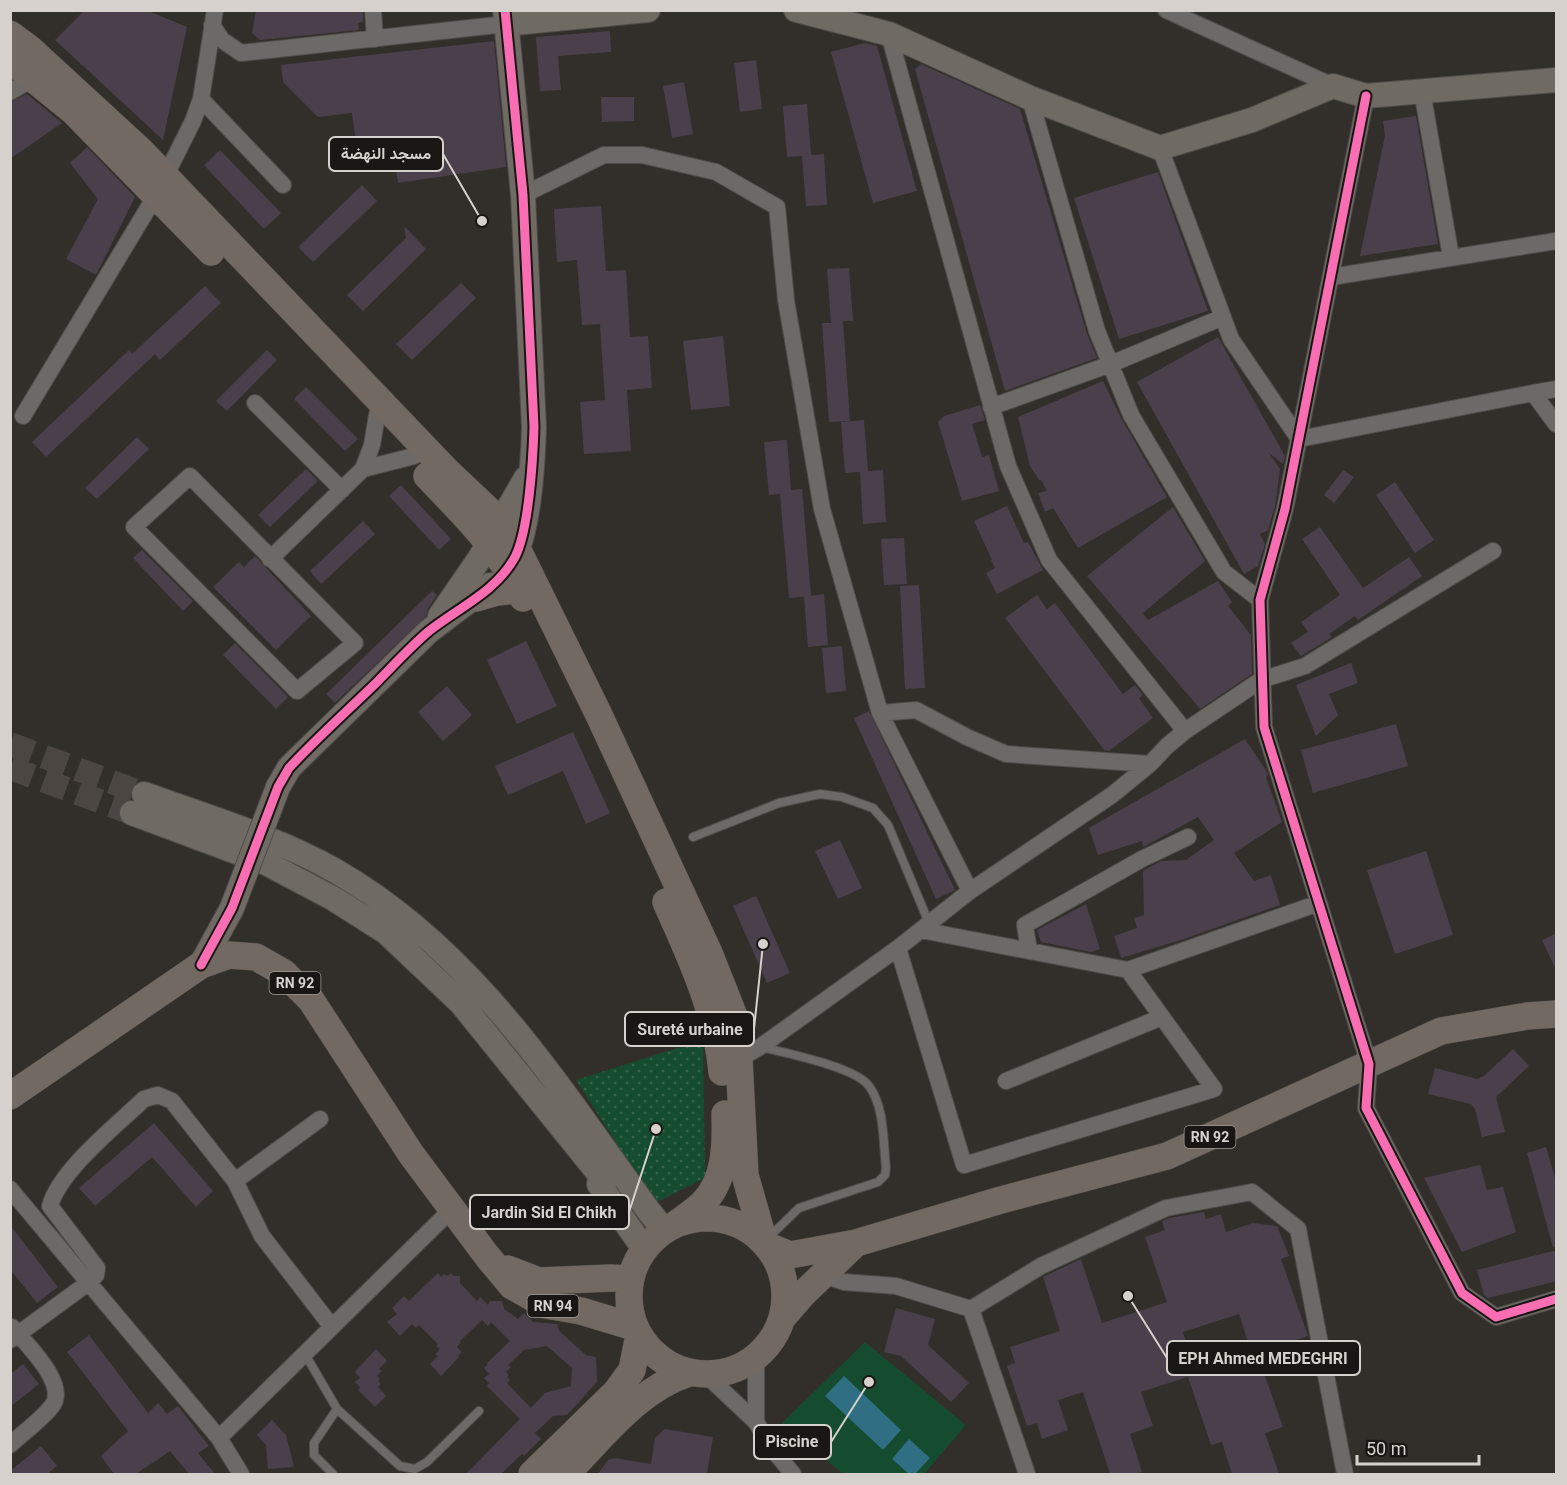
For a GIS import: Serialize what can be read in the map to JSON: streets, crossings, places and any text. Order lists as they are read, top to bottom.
{
  "streets": {
    "main road": ["RN 92", "RN 94"]
  },
  "crossings": [
    ["RN 92", "RN 94"]
  ],
  "places": [
    "مسجد النهضة",
    "Sureté urbaine",
    "Jardin Sid El Chikh",
    "EPH Ahmed MEDEGHRI",
    "Piscine"
  ],
  "scale_bar": "50 m"
}
